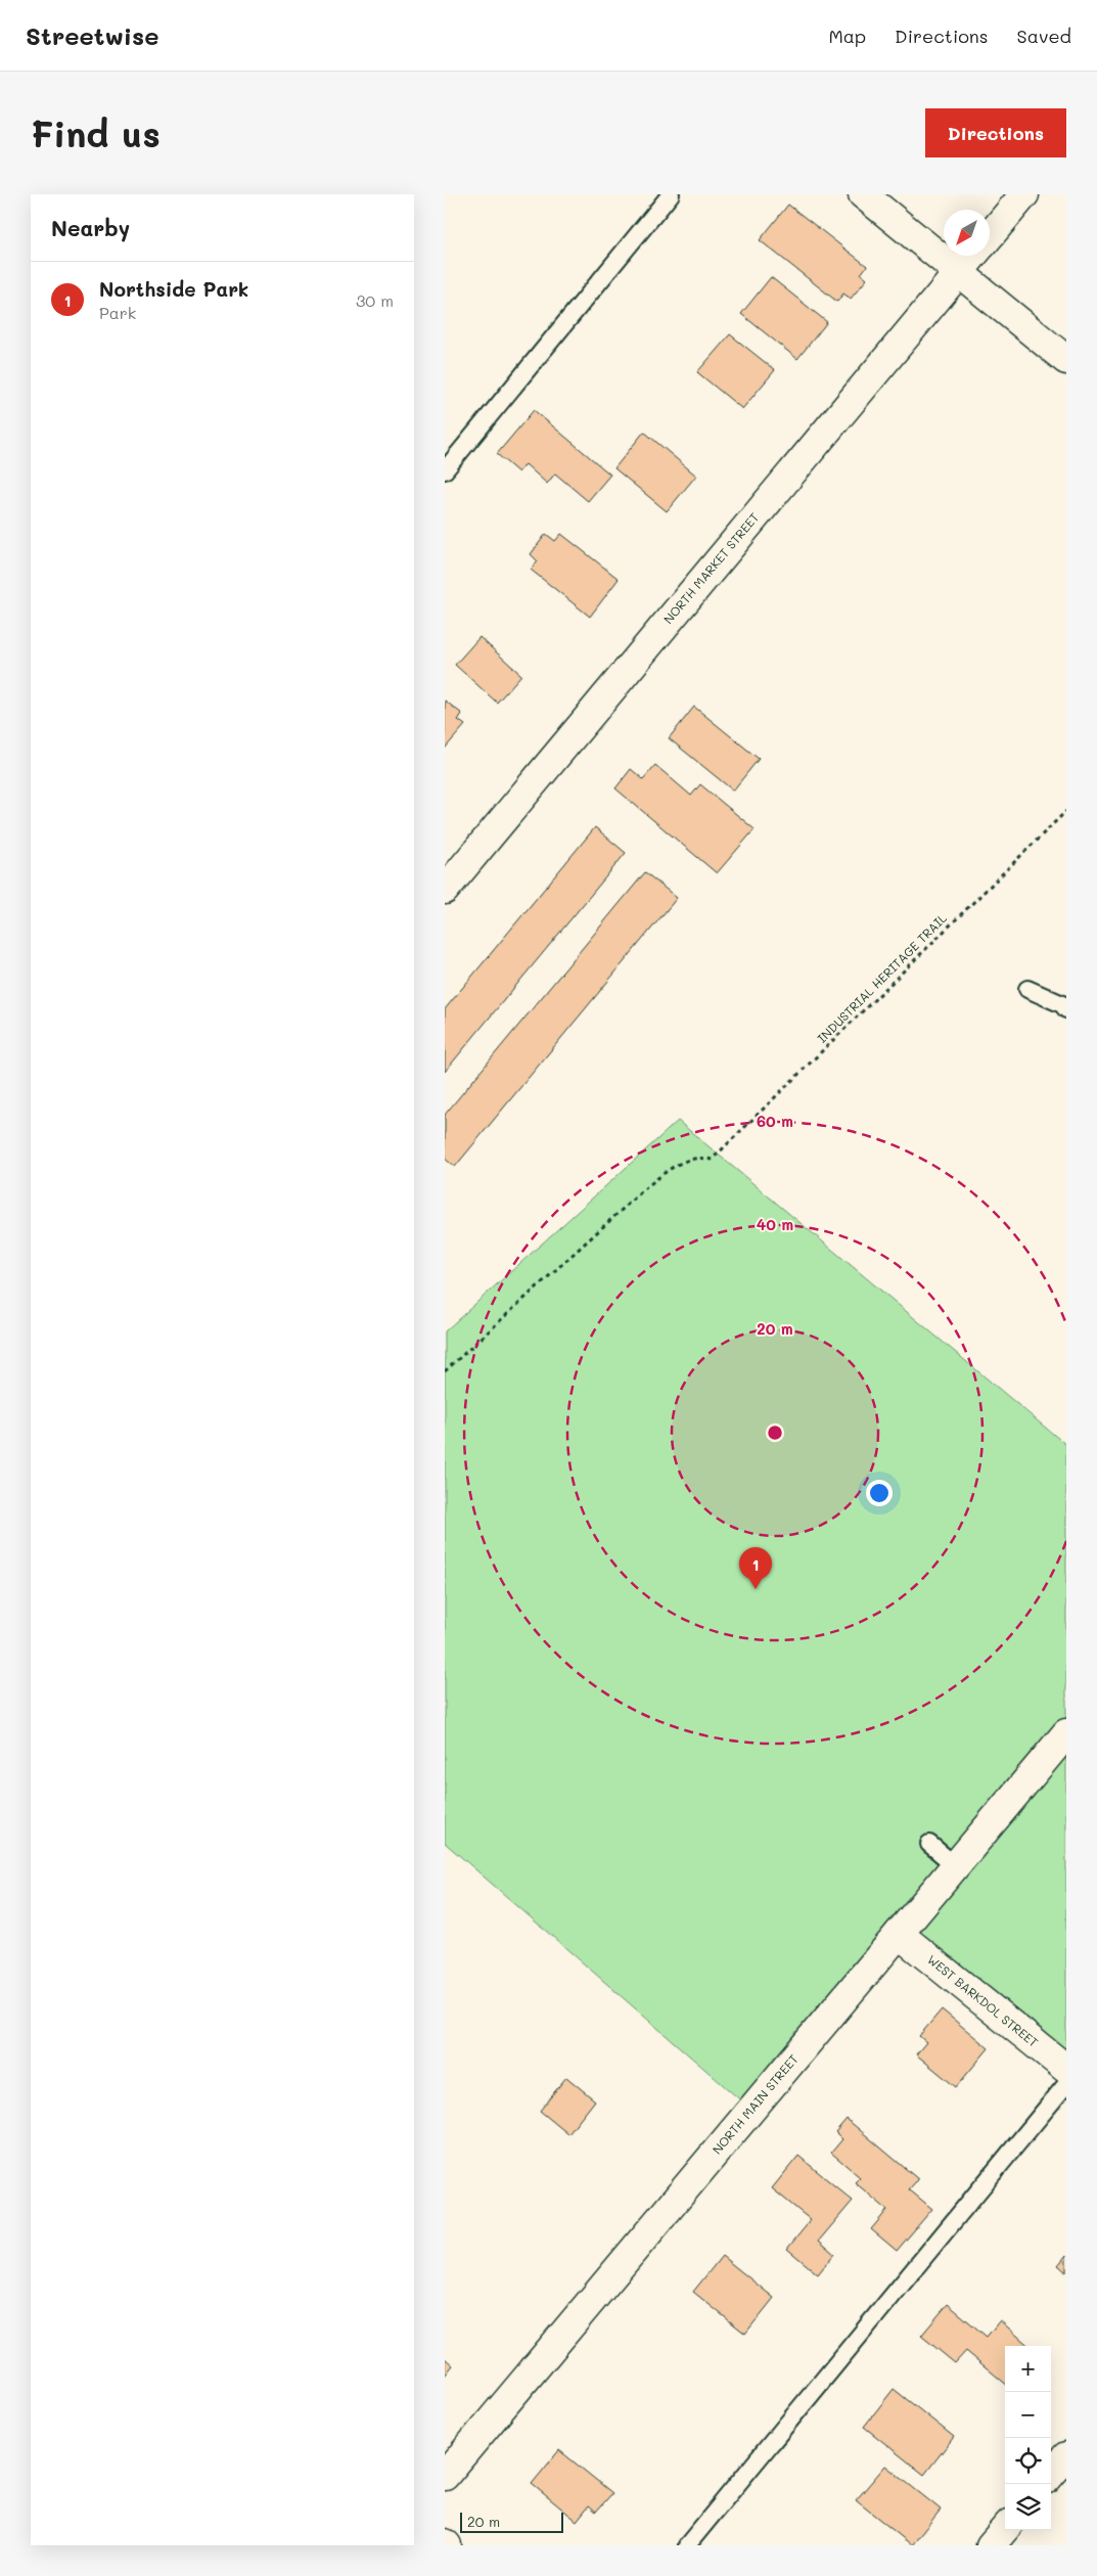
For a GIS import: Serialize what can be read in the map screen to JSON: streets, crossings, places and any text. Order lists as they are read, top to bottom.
{
  "streets": {
    "street": ["NORTH MARKET STREET", "WEST BARKDOL STREET", "NORTH MAIN STREET"],
    "path": ["INDUSTRIAL HERITAGE TRAIL"]
  },
  "crossings": [
    ["WEST BARKDOL STREET", "NORTH MAIN STREET"]
  ],
  "scale_bar": "20 m",
  "north": "bottom left",
  "page": {
    "header": "Streetwise",
    "nav": ["Map", "Directions", "Saved"],
    "buttons": "Directions",
    "title": "Find us",
    "heading": "Nearby",
    "list": [
      {
        "mark": "1",
        "name": "Northside Park",
        "note": "Park",
        "value": "30 m"
      }
    ],
    "pins": "1",
    "map_buttons": ["+", "−"],
    "scale": "20 m"
  },
  "rings": ["60 m", "40 m", "20 m"]
}
